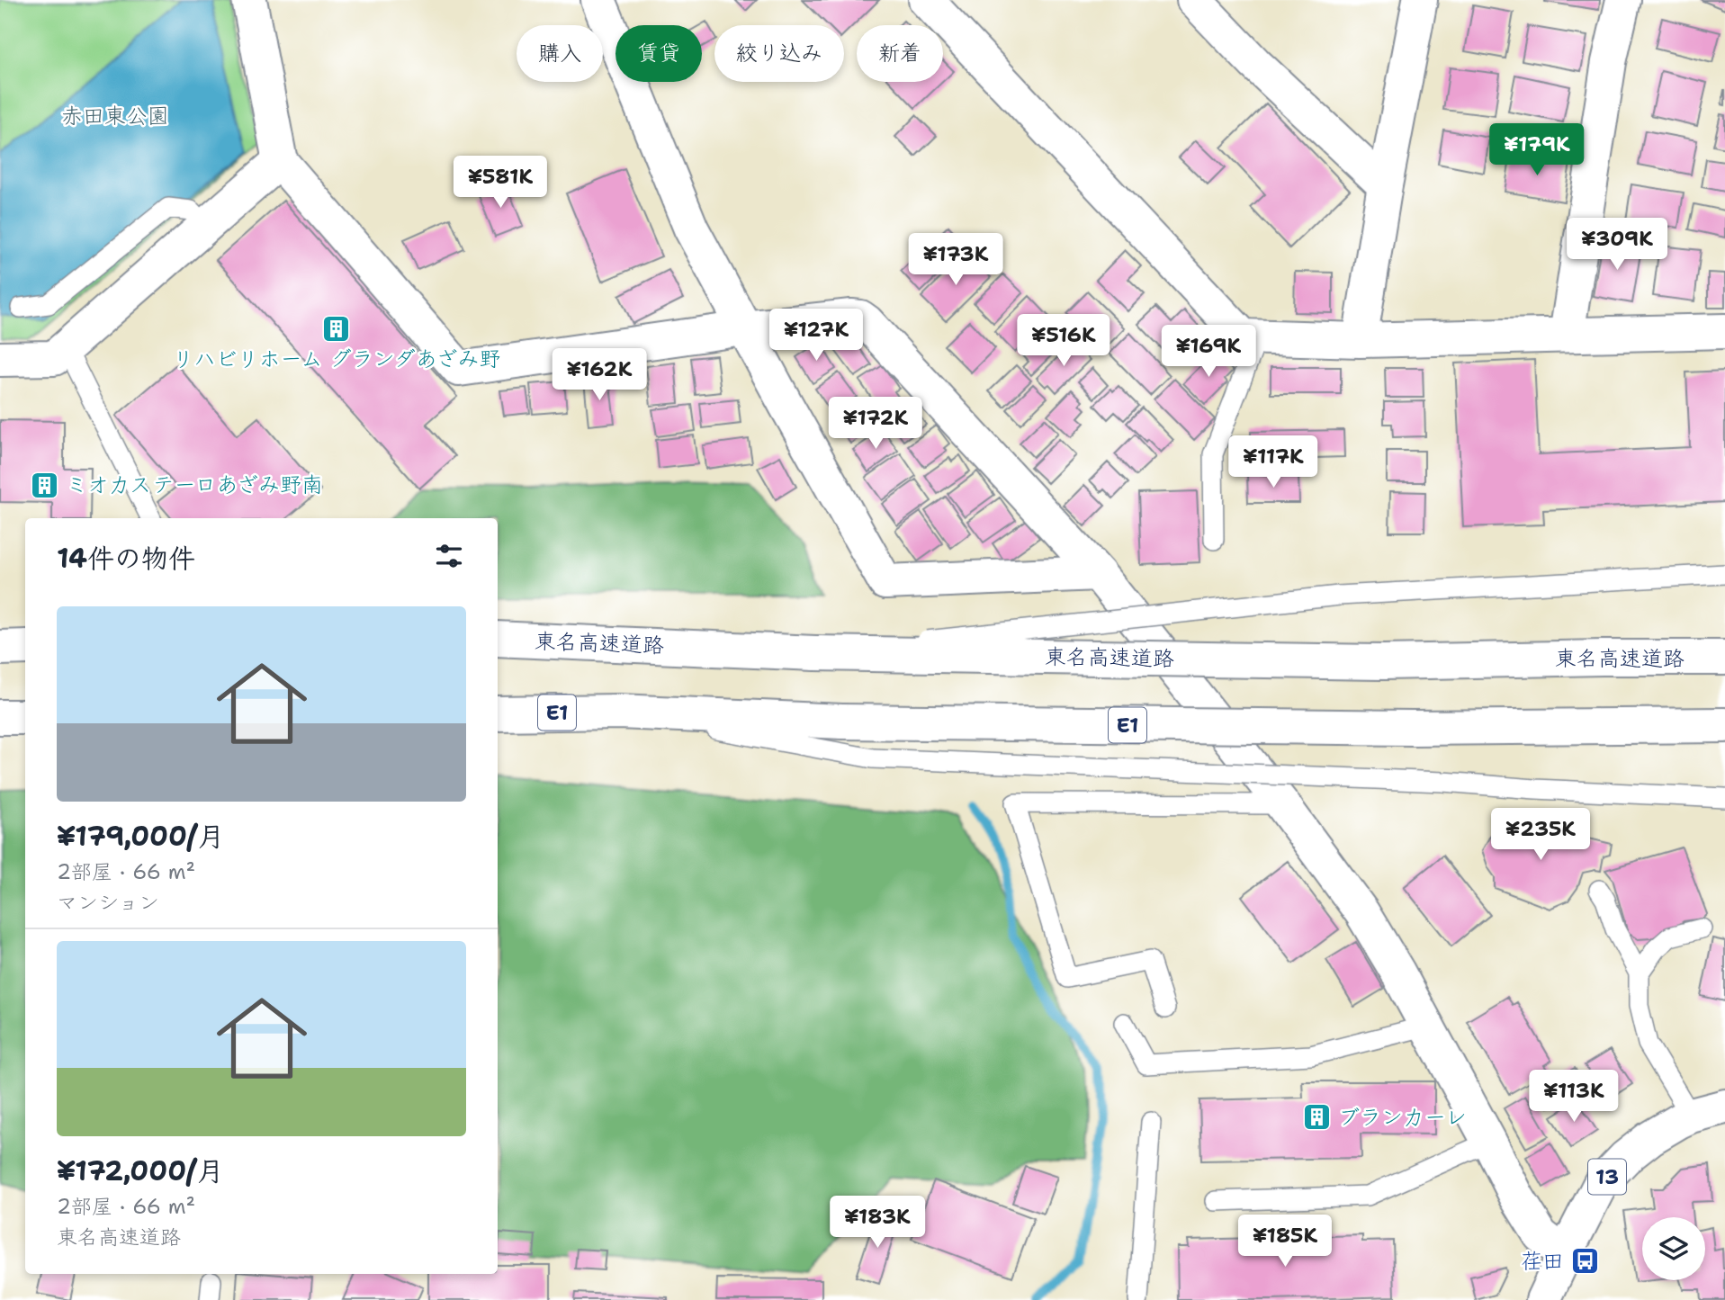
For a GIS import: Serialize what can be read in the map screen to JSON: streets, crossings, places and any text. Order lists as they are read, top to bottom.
{
  "streets": {
    "main road": ["東名高速道路", "E1", "13"]
  },
  "parks": ["赤田東公園"],
  "places": {
    "building": ["リハビリホーム グランダあざみ野", "ミオカステーロあざみ野南", "ブランカーレ"],
    "bus stop": ["荏田"]
  },
  "page": {
    "chip": [
      "購入",
      "賃貸",
      "絞り込み",
      "新着"
    ],
    "price": [
      "¥179K",
      "¥581K",
      "¥309K",
      "¥173K",
      "¥127K",
      "¥516K",
      "¥169K",
      "¥162K",
      "¥172K",
      "¥117K",
      "¥235K",
      "¥113K",
      "¥183K",
      "¥185K"
    ],
    "heading": "14件の物件",
    "list": [
      {
        "name": "¥179,000/月",
        "note": "2部屋 · 66 m² · マンション"
      },
      {
        "name": "¥172,000/月",
        "note": "2部屋 · 66 m² · 東名高速道路"
      }
    ]
  }
}
